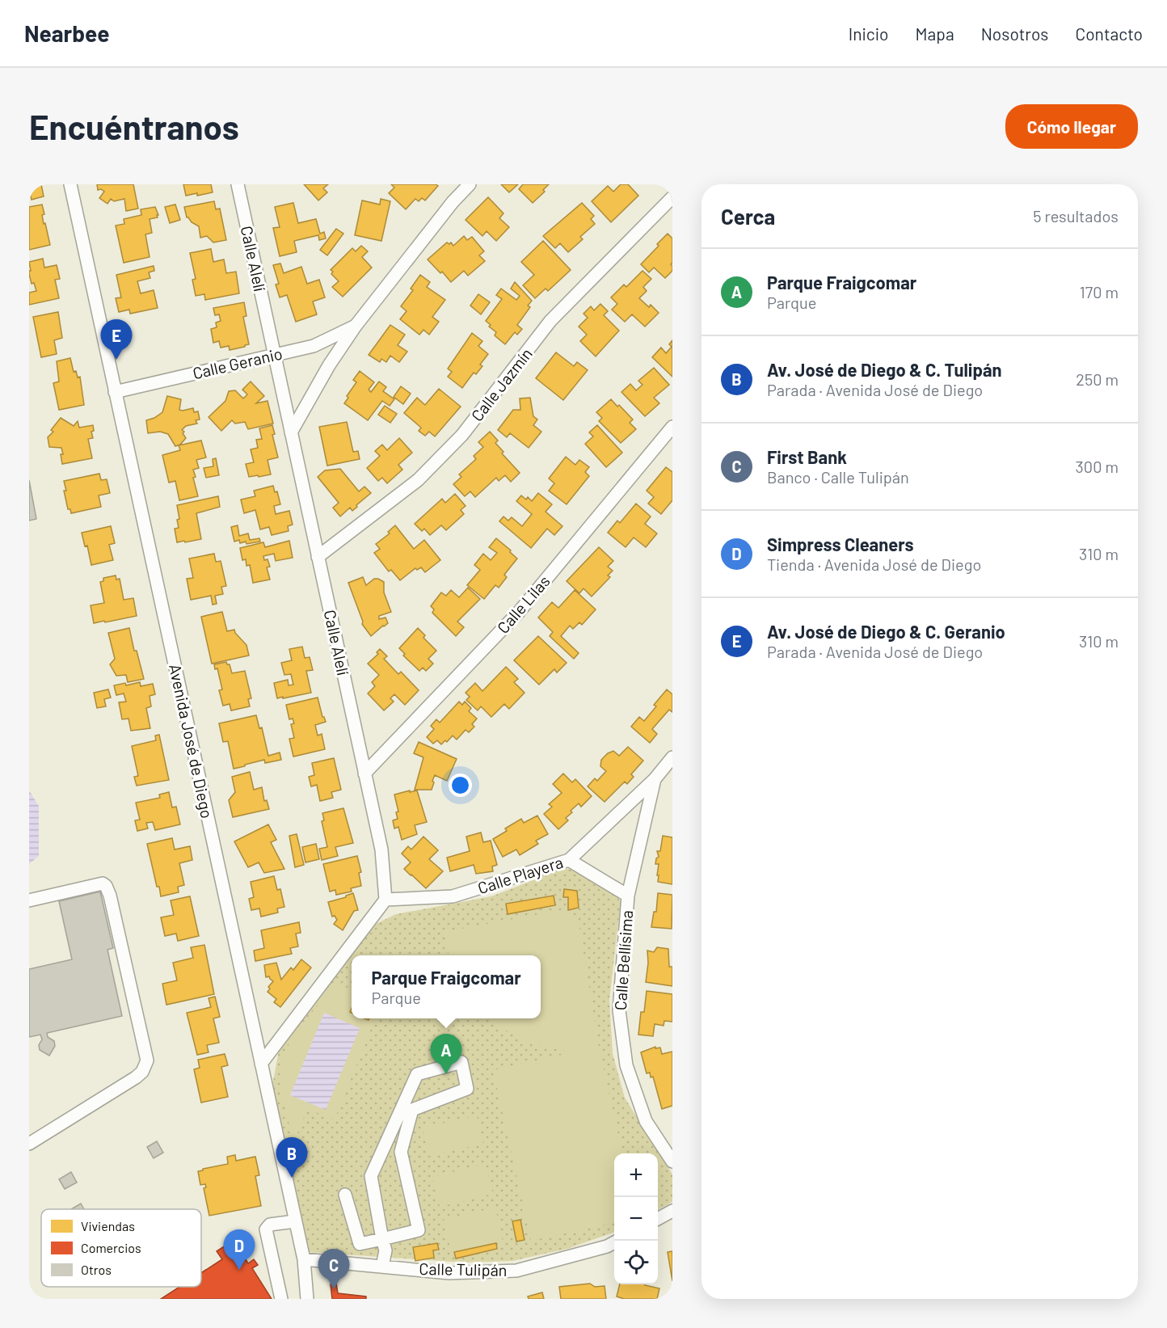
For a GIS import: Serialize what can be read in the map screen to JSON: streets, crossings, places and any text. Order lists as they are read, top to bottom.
{
  "streets": {
    "street": [
      "Calle Alelí",
      "Calle Geranio",
      "Calle Jazmín",
      "Calle Lilas",
      "Avenida José de Diego",
      "Calle Playera",
      "Calle Bellísima",
      "Calle Tulipán"
    ]
  },
  "crossings": [
    ["Calle Alelí", "Calle Geranio"],
    ["Calle Alelí", "Calle Jazmín"],
    ["Calle Alelí", "Calle Lilas"],
    ["Calle Alelí", "Calle Playera"],
    ["Calle Geranio", "Avenida José de Diego"],
    ["Avenida José de Diego", "Calle Tulipán"],
    ["Calle Playera", "Calle Bellísima"]
  ],
  "legend": ["Viviendas", "Comercios", "Otros"],
  "page": {
    "header": "Nearbee",
    "nav": [
      "Inicio",
      "Mapa",
      "Nosotros",
      "Contacto"
    ],
    "buttons": "Cómo llegar",
    "title": "Encuéntranos",
    "heading": ["Cerca", "5 resultados"],
    "list": [
      {
        "mark": "A",
        "name": "Parque Fraigcomar",
        "note": "Parque",
        "value": "170 m"
      },
      {
        "mark": "B",
        "name": "Av. José de Diego & C. Tulipán",
        "note": "Parada · Avenida José de Diego",
        "value": "250 m"
      },
      {
        "mark": "C",
        "name": "First Bank",
        "note": "Banco · Calle Tulipán",
        "value": "300 m"
      },
      {
        "mark": "D",
        "name": "Simpress Cleaners",
        "note": "Tienda · Avenida José de Diego",
        "value": "310 m"
      },
      {
        "mark": "E",
        "name": "Av. José de Diego & C. Geranio",
        "note": "Parada · Avenida José de Diego",
        "value": "310 m"
      }
    ],
    "pins": [
      "E",
      "A",
      "B",
      "D",
      "C"
    ],
    "popup": ["Parque Fraigcomar", "Parque"],
    "map_buttons": ["+", "−"]
  }
}
